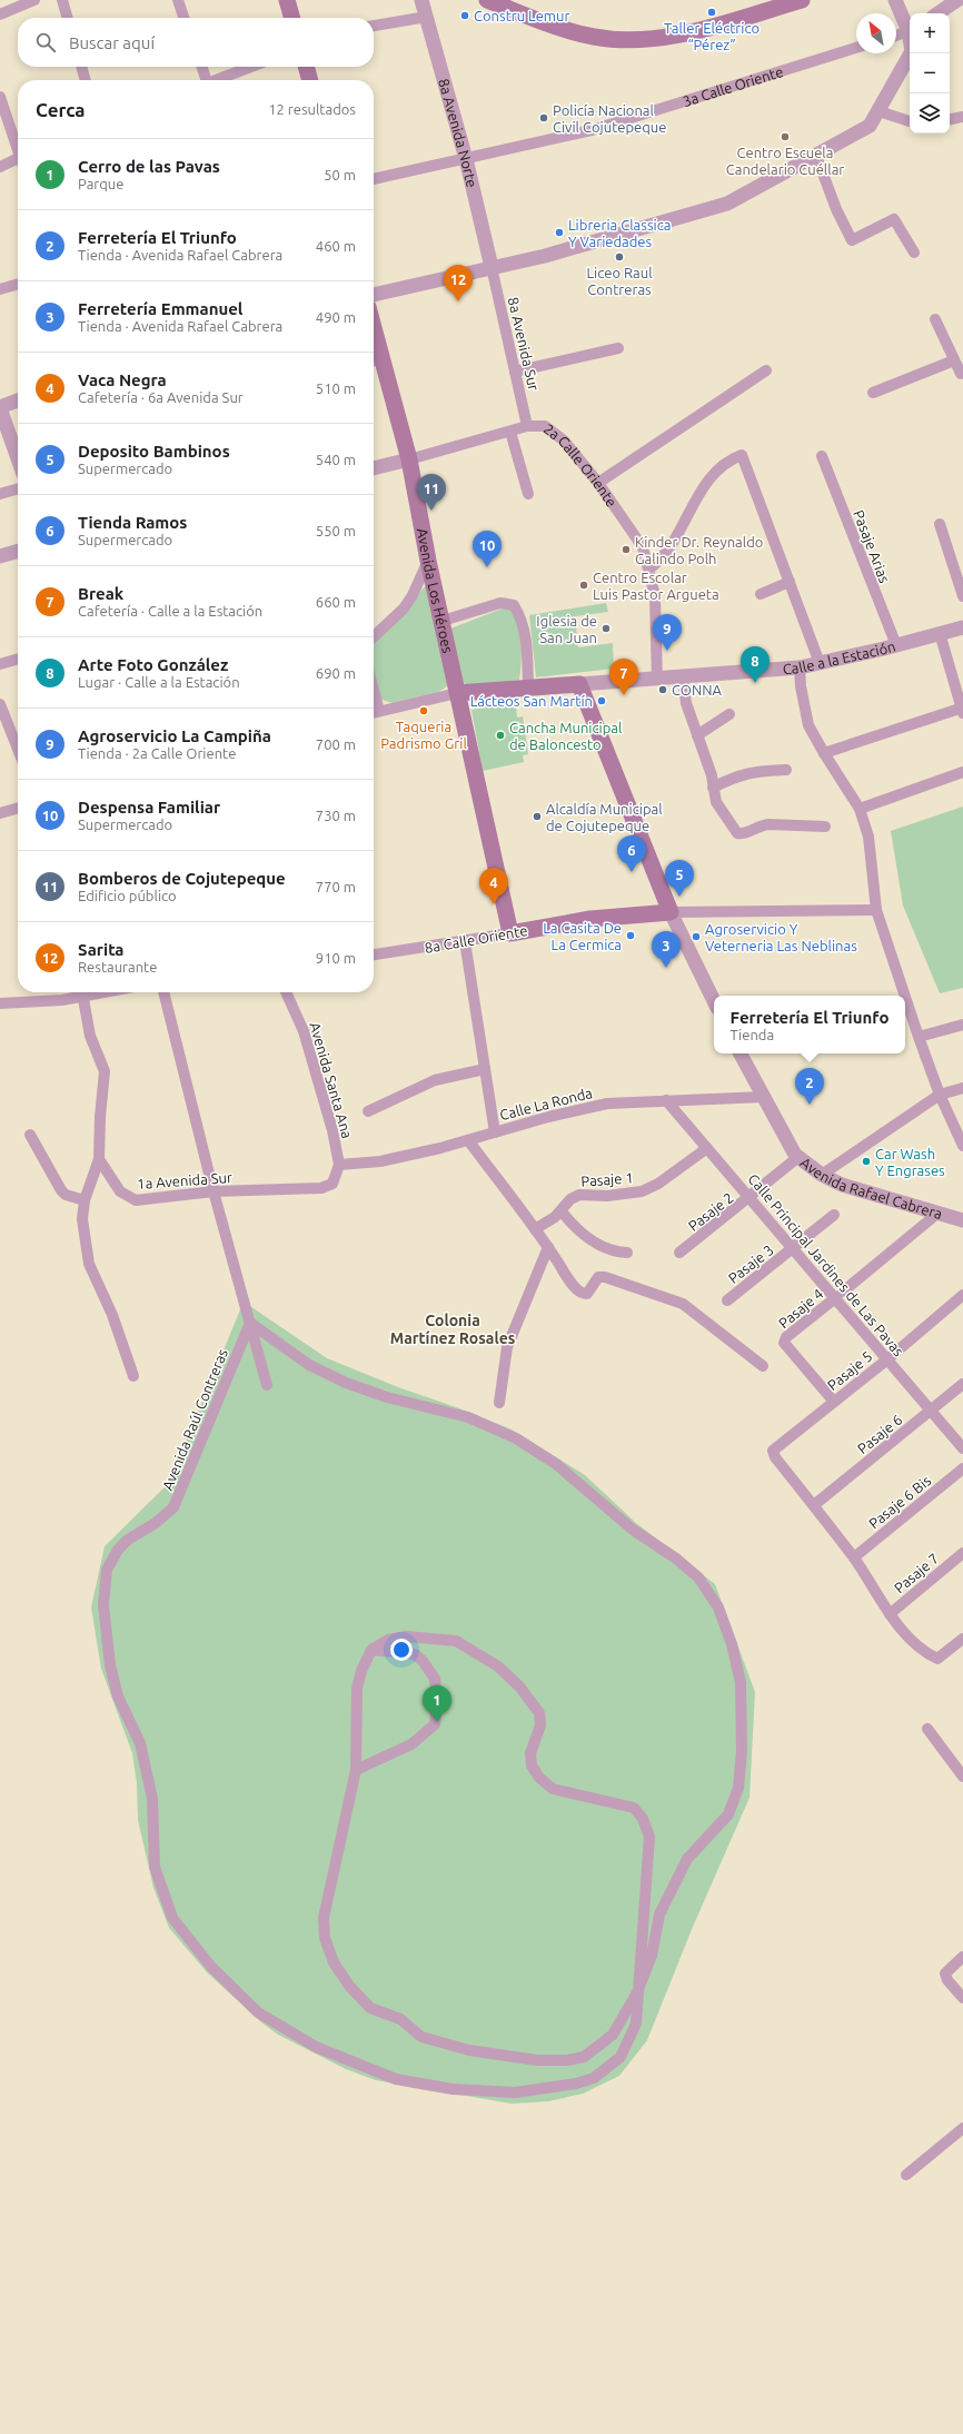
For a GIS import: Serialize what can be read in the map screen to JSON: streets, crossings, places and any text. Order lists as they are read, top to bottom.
{
  "streets": {
    "main road": ["Avenida Los Héroes", "8a Calle Oriente"],
    "street": [
      "3a Calle Oriente",
      "8a Avenida Norte",
      "8a Avenida Sur",
      "2a Calle Oriente",
      "Pasaje Arias",
      "Calle a la Estación",
      "Avenida Santa Ana",
      "Calle La Ronda",
      "Pasaje 1",
      "1a Avenida Sur",
      "Avenida Rafael Cabrera",
      "Pasaje 2",
      "Pasaje 3",
      "Calle Principal Jardines de Las Pavas",
      "Pasaje 4",
      "Pasaje 5",
      "Avenida Raúl Contreras",
      "Pasaje 6",
      "Pasaje 6 Bis",
      "Pasaje 7"
    ]
  },
  "crossings": [
    ["3a Calle Oriente", "8a Avenida Norte"],
    ["8a Avenida Norte", "8a Avenida Sur"],
    ["8a Avenida Sur", "2a Calle Oriente"],
    ["2a Calle Oriente", "Avenida Los Héroes"],
    ["2a Calle Oriente", "Calle a la Estación"],
    ["Pasaje Arias", "Calle a la Estación"],
    ["Avenida Los Héroes", "8a Calle Oriente"],
    ["Avenida Santa Ana", "Calle La Ronda"],
    ["Avenida Santa Ana", "1a Avenida Sur"],
    ["Calle La Ronda", "1a Avenida Sur"],
    ["Calle La Ronda", "Avenida Rafael Cabrera"],
    ["Calle La Ronda", "Calle Principal Jardines de Las Pavas"],
    ["Pasaje 1", "Calle Principal Jardines de Las Pavas"],
    ["Avenida Rafael Cabrera", "Pasaje 2"],
    ["Avenida Rafael Cabrera", "Pasaje 4"],
    ["Pasaje 2", "Calle Principal Jardines de Las Pavas"],
    ["Pasaje 3", "Calle Principal Jardines de Las Pavas"],
    ["Calle Principal Jardines de Las Pavas", "Pasaje 4"],
    ["Calle Principal Jardines de Las Pavas", "Pasaje 5"],
    ["Calle Principal Jardines de Las Pavas", "Pasaje 6"],
    ["Pasaje 4", "Pasaje 5"],
    ["Pasaje 5", "Pasaje 6"]
  ],
  "districts": ["Colonia Martínez Rosales"],
  "places": [
    "Taller Eléctrico “Pérez”",
    "Constru Lemur",
    "Policía Nacional Civil Cojutepeque",
    "Centro Escuela Candelario Cuéllar",
    "Libreria Classica Y Variedades",
    "Liceo Raul Contreras",
    "Kinder Dr. Reynaldo Galindo Polh",
    "Centro Escolar Luis Pastor Argueta",
    "Iglesia de San Juan",
    "CONNA",
    "Lácteos San Martín",
    "Taqueria Padrismo Gril",
    "Cancha Municipal de Baloncesto",
    "Alcaldía Municipal de Cojutepeque",
    "La Casita De La Cermica",
    "Agroservicio Y Veterneria Las Neblinas",
    "Car Wash Y Engrases"
  ],
  "north": "top left",
  "page": {
    "map_buttons": ["+", "−"],
    "search": "Buscar aquí",
    "heading": ["Cerca", "12 resultados"],
    "list": [
      {
        "mark": "1",
        "name": "Cerro de las Pavas",
        "note": "Parque",
        "value": "50 m"
      },
      {
        "mark": "2",
        "name": "Ferretería El Triunfo",
        "note": "Tienda · Avenida Rafael Cabrera",
        "value": "460 m"
      },
      {
        "mark": "3",
        "name": "Ferretería Emmanuel",
        "note": "Tienda · Avenida Rafael Cabrera",
        "value": "490 m"
      },
      {
        "mark": "4",
        "name": "Vaca Negra",
        "note": "Cafetería · 6a Avenida Sur",
        "value": "510 m"
      },
      {
        "mark": "5",
        "name": "Deposito Bambinos",
        "note": "Supermercado",
        "value": "540 m"
      },
      {
        "mark": "6",
        "name": "Tienda Ramos",
        "note": "Supermercado",
        "value": "550 m"
      },
      {
        "mark": "7",
        "name": "Break",
        "note": "Cafetería · Calle a la Estación",
        "value": "660 m"
      },
      {
        "mark": "8",
        "name": "Arte Foto González",
        "note": "Lugar · Calle a la Estación",
        "value": "690 m"
      },
      {
        "mark": "9",
        "name": "Agroservicio La Campiña",
        "note": "Tienda · 2a Calle Oriente",
        "value": "700 m"
      },
      {
        "mark": "10",
        "name": "Despensa Familiar",
        "note": "Supermercado",
        "value": "730 m"
      },
      {
        "mark": "11",
        "name": "Bomberos de Cojutepeque",
        "note": "Edificio público",
        "value": "770 m"
      },
      {
        "mark": "12",
        "name": "Sarita",
        "note": "Restaurante",
        "value": "910 m"
      }
    ],
    "pins": [
      "12",
      "11",
      "10",
      "9",
      "8",
      "7",
      "6",
      "5",
      "4",
      "3",
      "2",
      "1"
    ],
    "popup": ["Ferretería El Triunfo", "Tienda"]
  }
}
